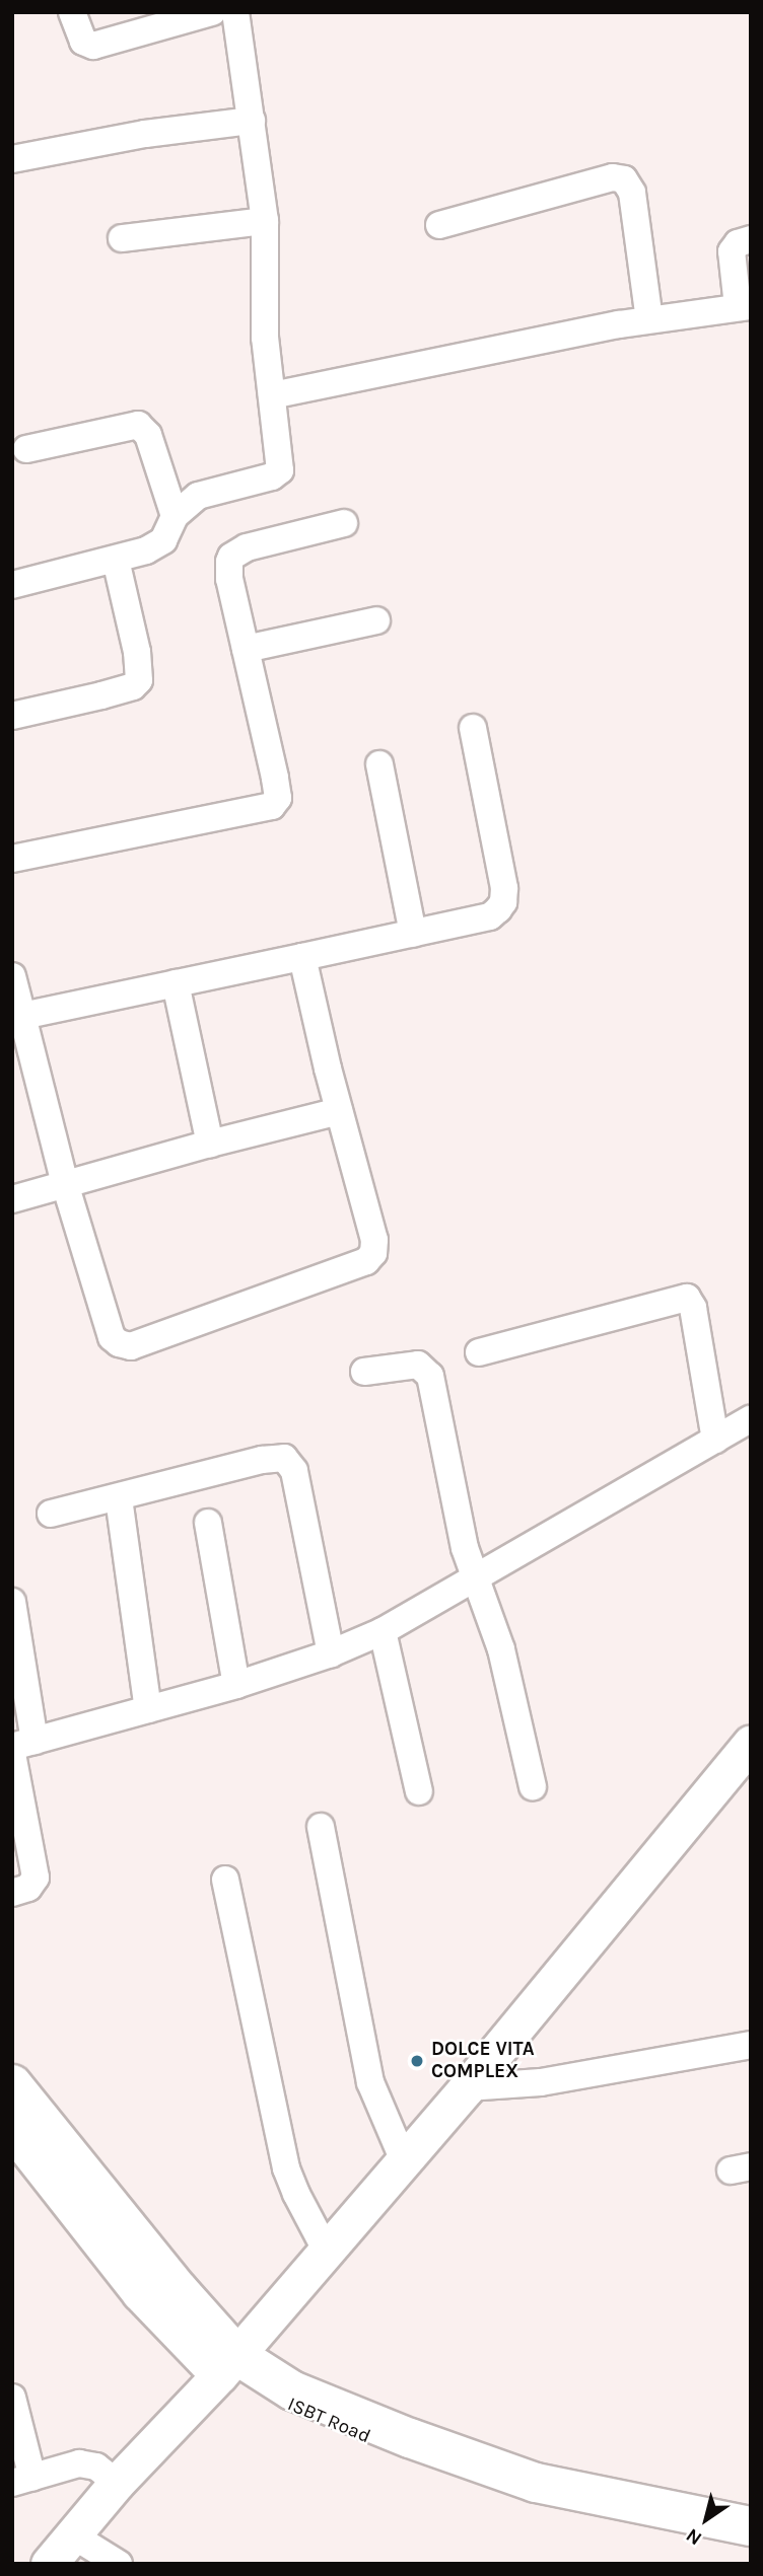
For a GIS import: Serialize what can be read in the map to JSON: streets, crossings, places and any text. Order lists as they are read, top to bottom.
{
  "streets": {
    "highway": ["ISBT Road"]
  },
  "places": ["DOLCE VITA COMPLEX"],
  "north": "bottom left"
}
